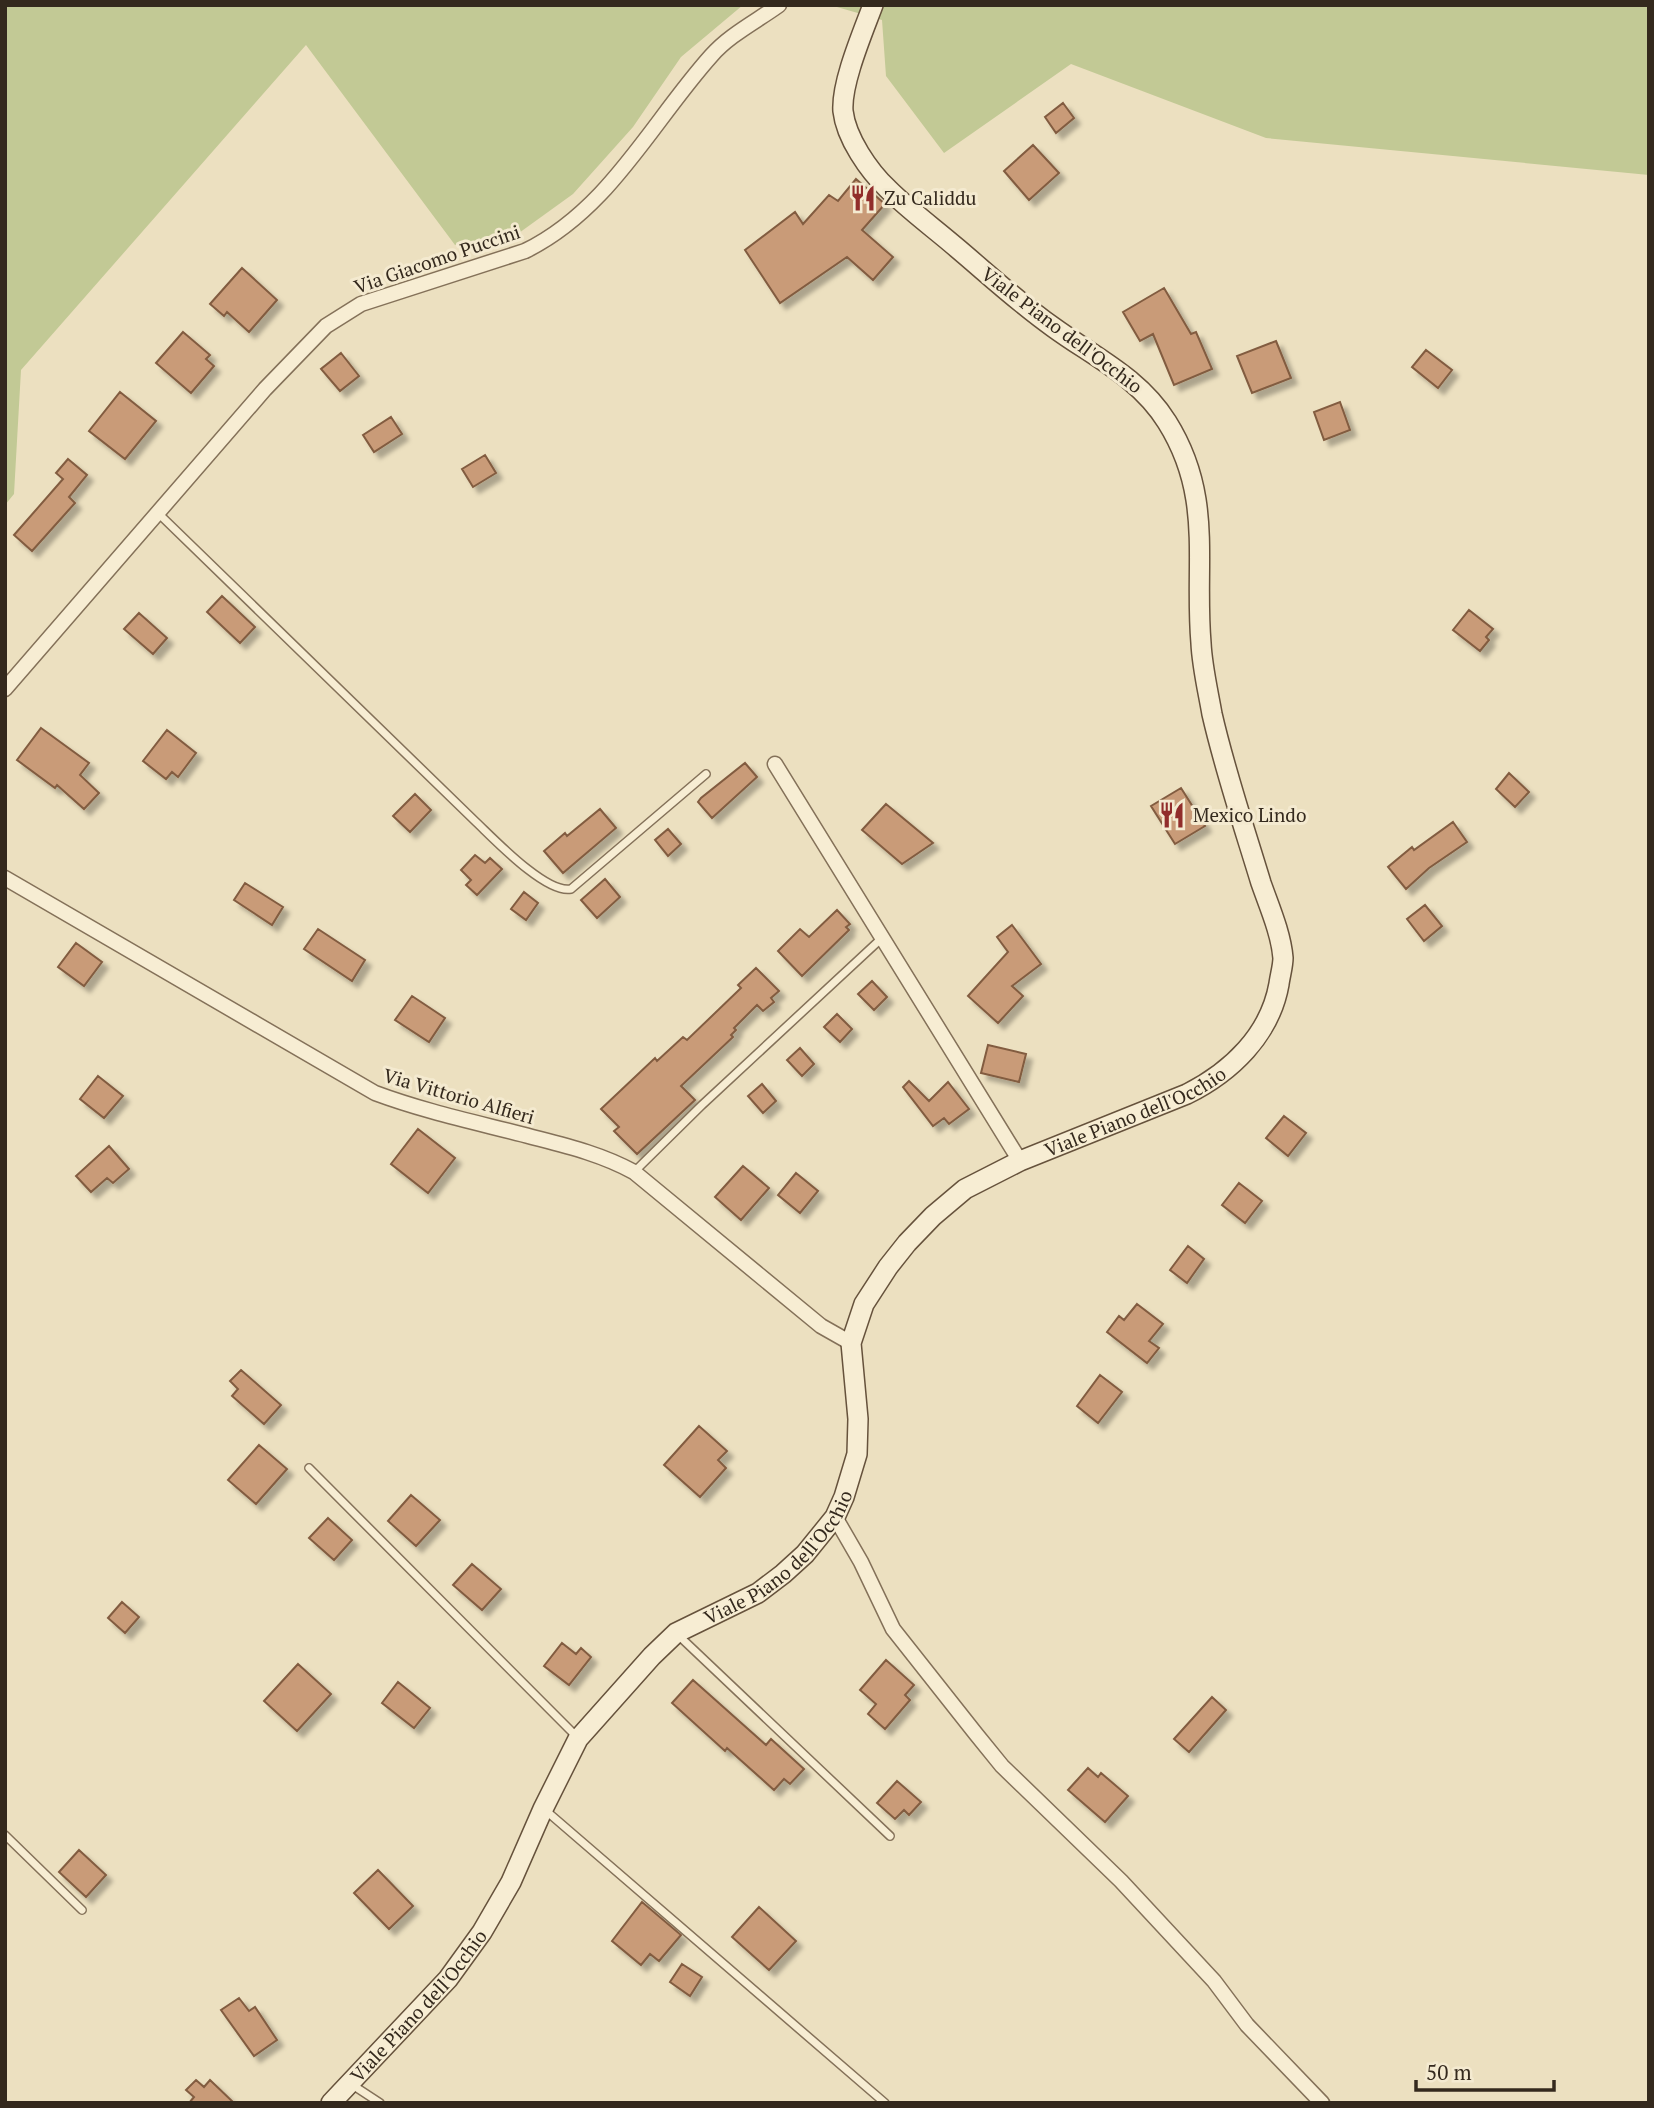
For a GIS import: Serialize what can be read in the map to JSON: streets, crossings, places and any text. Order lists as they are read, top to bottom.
{
  "streets": {
    "main road": ["Viale Piano dell'Occhio"],
    "street": ["Via Giacomo Puccini", "Via Vittorio Alfieri"]
  },
  "crossings": [
    ["Viale Piano dell'Occhio", "Via Vittorio Alfieri"]
  ],
  "places": {
    "restaurant": ["Zu Caliddu", "Mexico Lindo"]
  },
  "scale_bar": "50 m"
}
